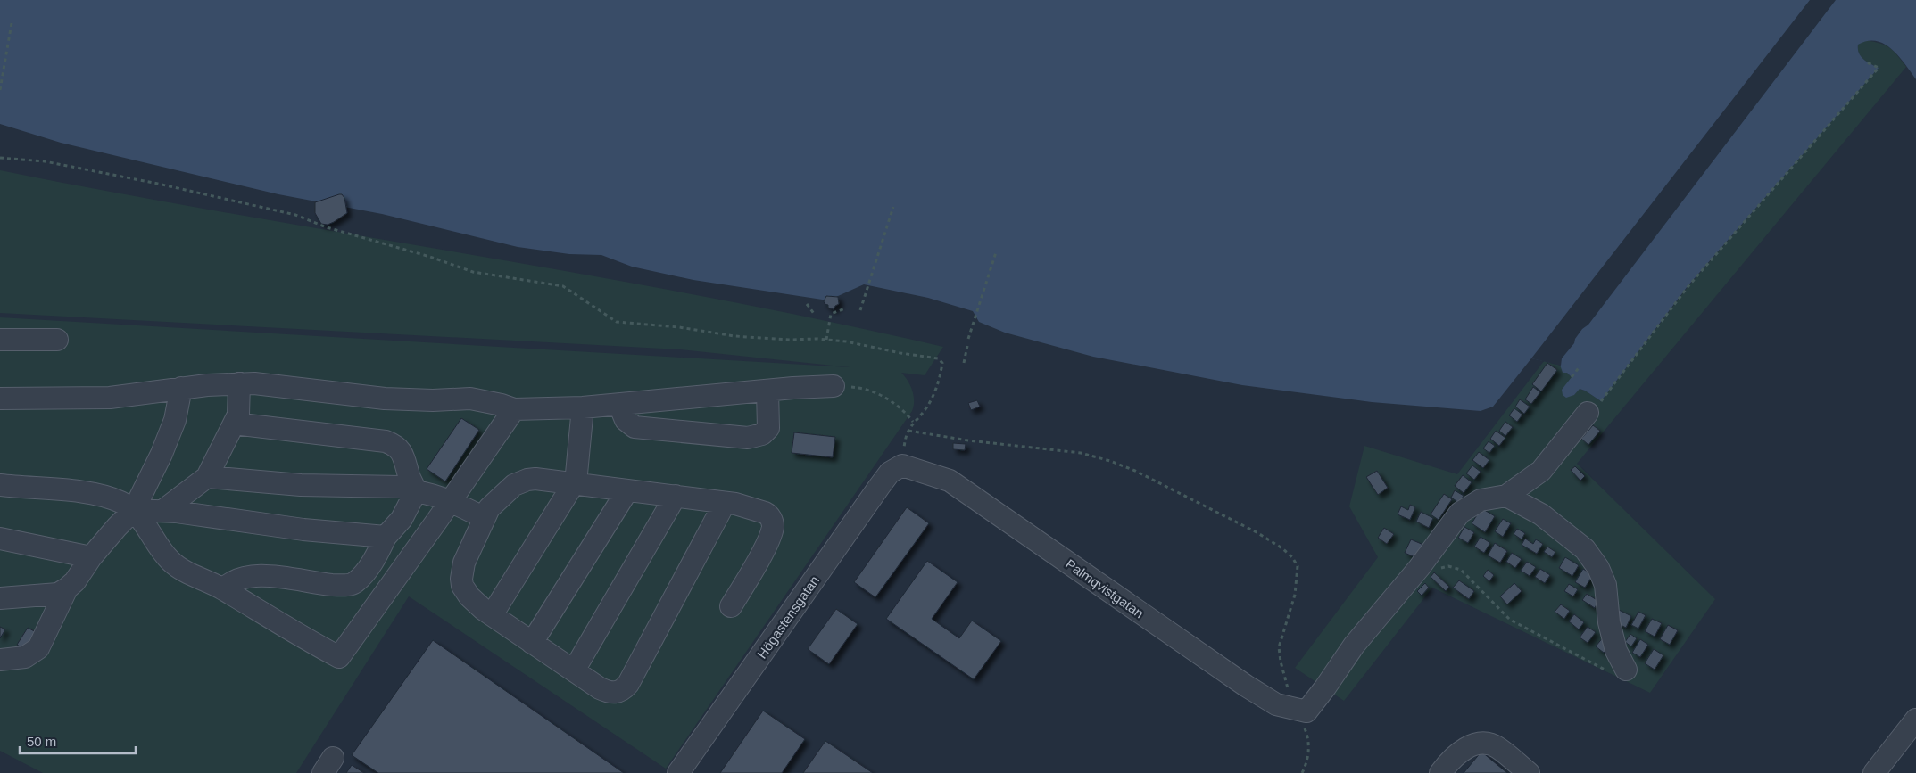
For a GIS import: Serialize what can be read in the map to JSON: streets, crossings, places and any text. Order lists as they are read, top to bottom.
{
  "streets": {
    "street": ["Palmqvistgatan", "Högastensgatan"]
  },
  "crossings": [
    ["Palmqvistgatan", "Högastensgatan"]
  ],
  "scale_bar": "50 m"
}
